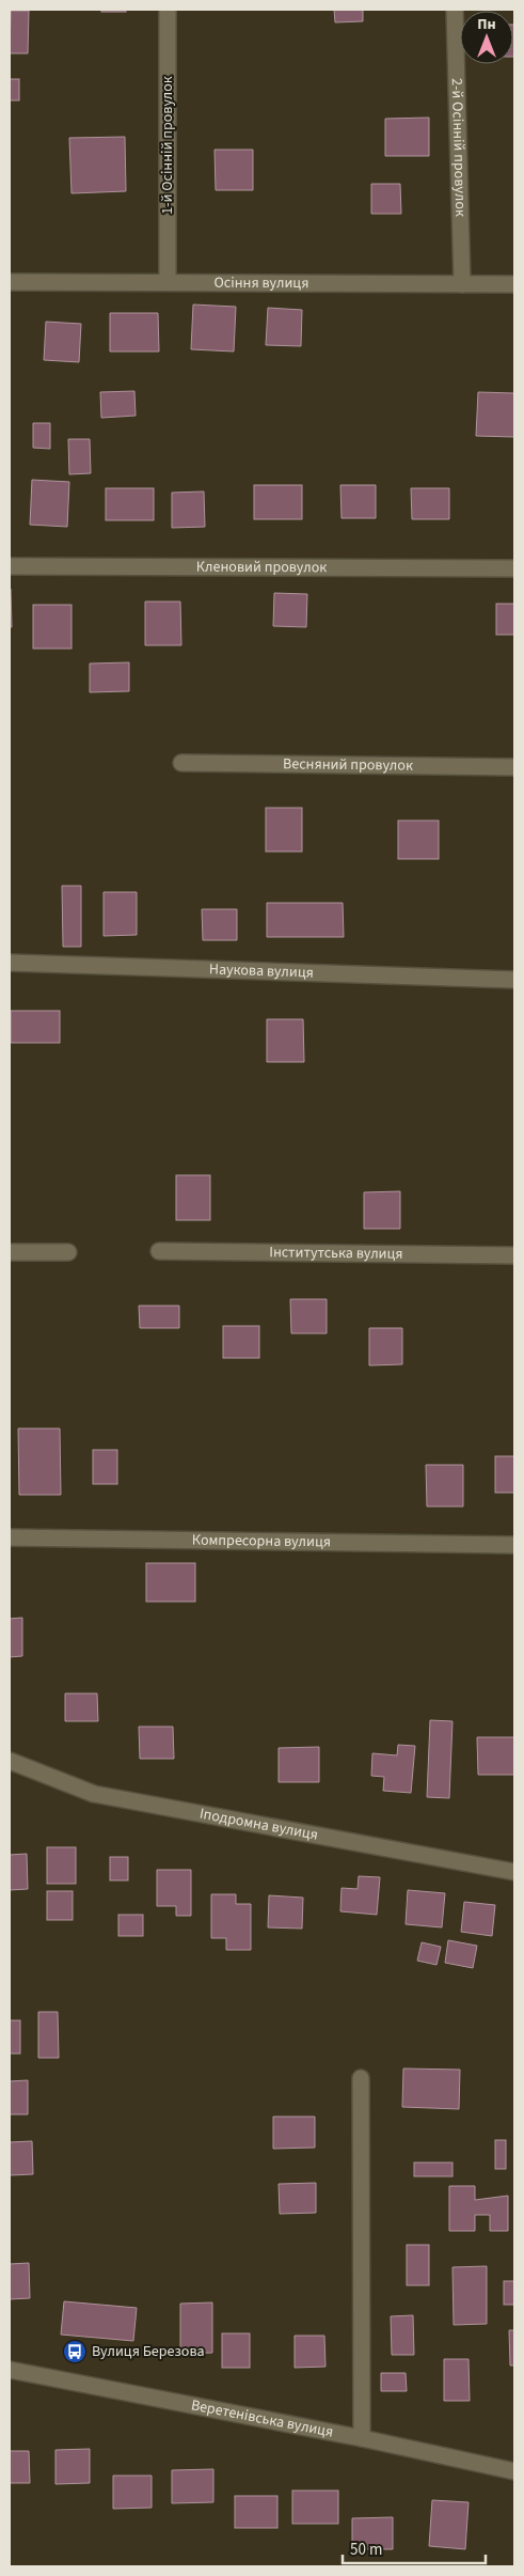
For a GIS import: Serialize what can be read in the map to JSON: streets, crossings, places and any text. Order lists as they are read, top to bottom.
{
  "streets": {
    "street": [
      "1-й Осінній провулок",
      "2-й Осінній провулок",
      "Осіння вулиця",
      "Кленовий провулок",
      "Весняний провулок",
      "Наукова вулиця",
      "Інститутська вулиця",
      "Компресорна вулиця",
      "Іподромна вулиця",
      "Веретенівська вулиця"
    ]
  },
  "crossings": [
    ["1-й Осінній провулок", "Осіння вулиця"],
    ["2-й Осінній провулок", "Осіння вулиця"]
  ],
  "places": {
    "bus stop": ["Вулиця Березова"]
  },
  "scale_bar": "50 m",
  "north": "top"
}
